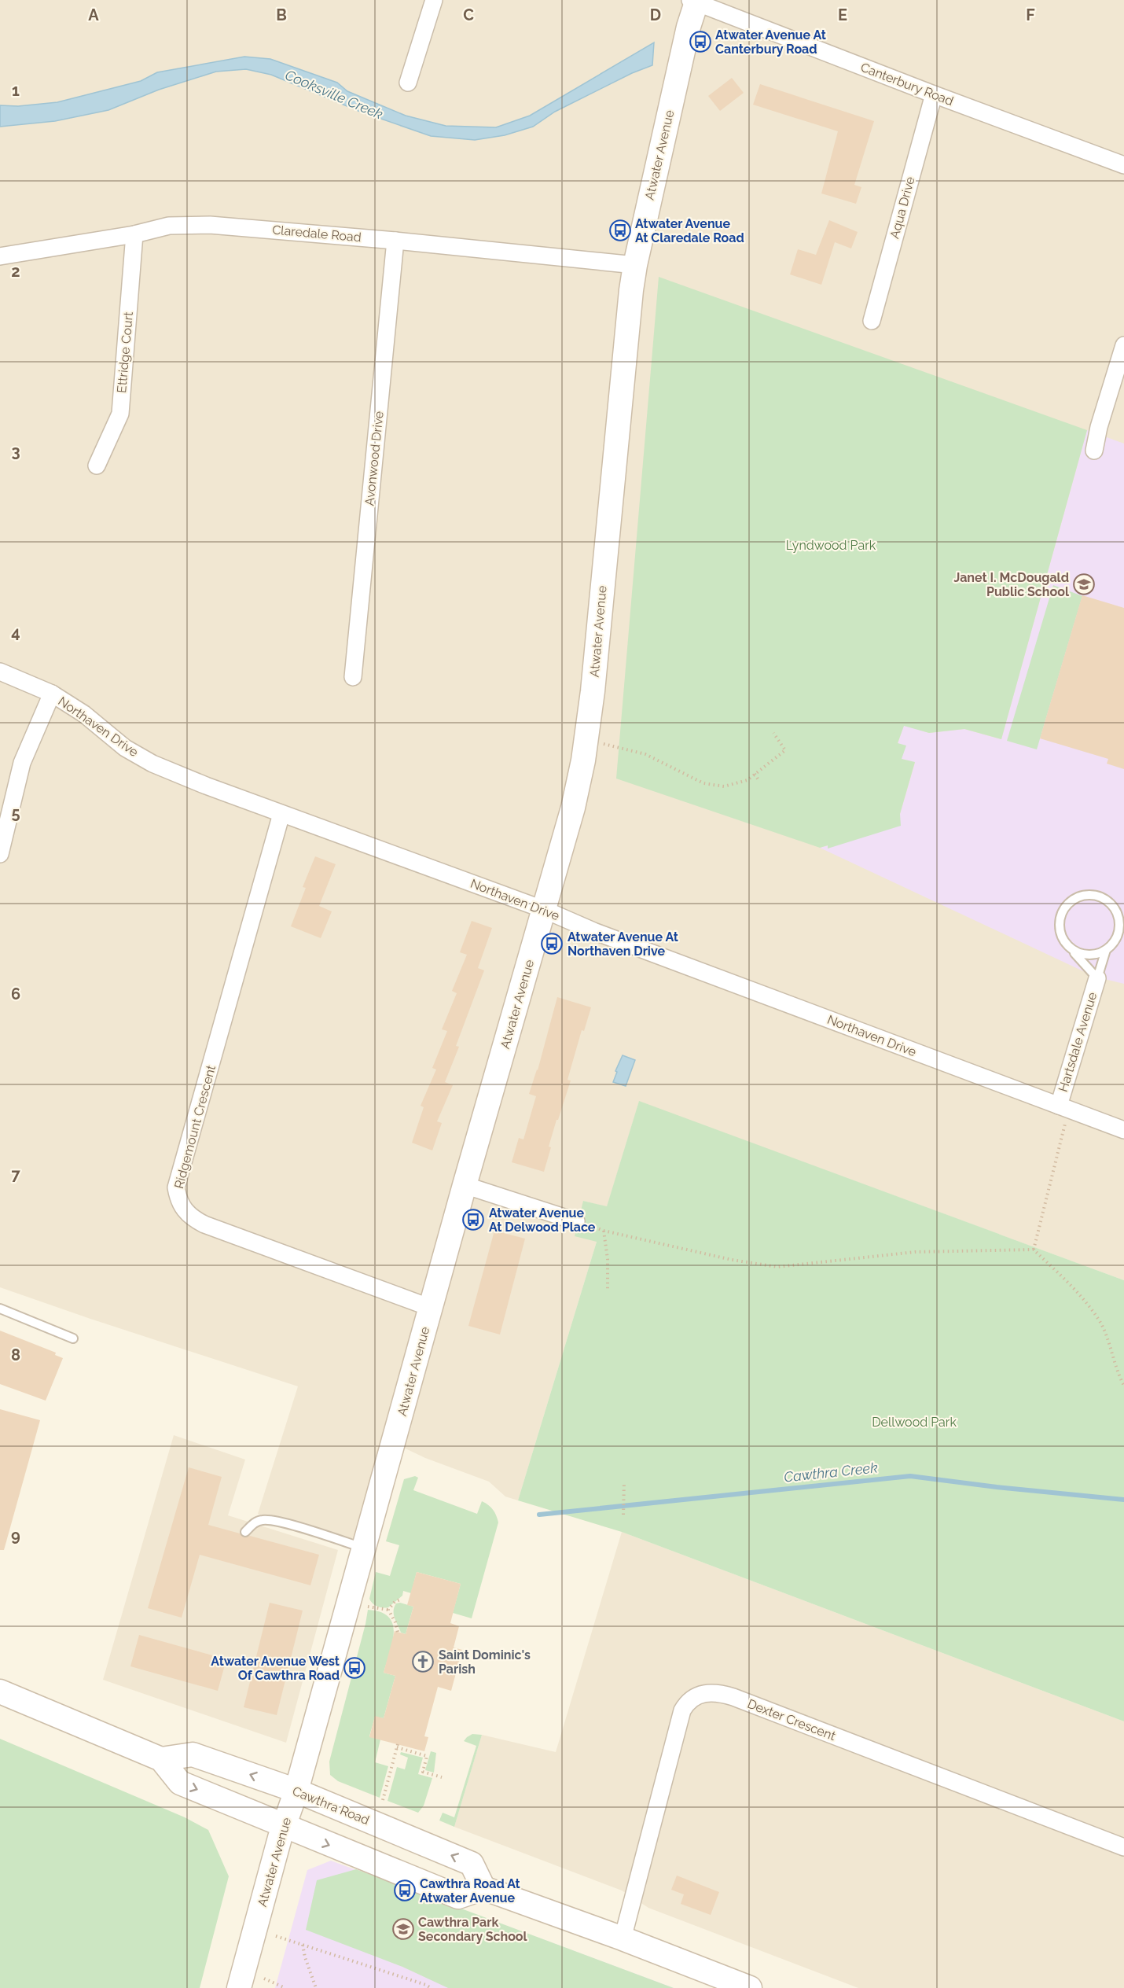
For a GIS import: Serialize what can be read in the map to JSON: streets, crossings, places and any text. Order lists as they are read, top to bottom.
{
  "streets": {
    "street": [
      "Canterbury Road",
      "Atwater Avenue",
      "Aqua Drive",
      "Claredale Road",
      "Ettridge Court",
      "Avonwood Drive",
      "Northaven Drive",
      "Hartsdale Avenue",
      "Ridgemount Crescent",
      "Dexter Crescent",
      "Cawthra Road"
    ]
  },
  "crossings": [
    ["Canterbury Road", "Atwater Avenue"],
    ["Canterbury Road", "Aqua Drive"],
    ["Atwater Avenue", "Claredale Road"],
    ["Atwater Avenue", "Northaven Drive"],
    ["Atwater Avenue", "Ridgemount Crescent"],
    ["Atwater Avenue", "Cawthra Road"],
    ["Claredale Road", "Ettridge Court"],
    ["Claredale Road", "Avonwood Drive"],
    ["Northaven Drive", "Hartsdale Avenue"],
    ["Northaven Drive", "Ridgemount Crescent"]
  ],
  "water": ["Cooksville Creek", "Cawthra Creek"],
  "parks": ["Lyndwood Park", "Dellwood Park"],
  "places": {
    "bus stop": [
      "Atwater Avenue At Canterbury Road",
      "Atwater Avenue At Claredale Road",
      "Atwater Avenue At Northaven Drive",
      "Atwater Avenue At Delwood Place",
      "Atwater Avenue West Of Cawthra Road",
      "Cawthra Road At Atwater Avenue"
    ],
    "school or university": ["Janet I. McDougald Public School", "Cawthra Park Secondary School"],
    "church": ["Saint Dominic's Parish"]
  },
  "grid": {
    "columns": [
      "A",
      "B",
      "C",
      "D",
      "E",
      "F"
    ],
    "rows": [
      "1",
      "2",
      "3",
      "4",
      "5",
      "6",
      "7",
      "8",
      "9"
    ]
  }
}
